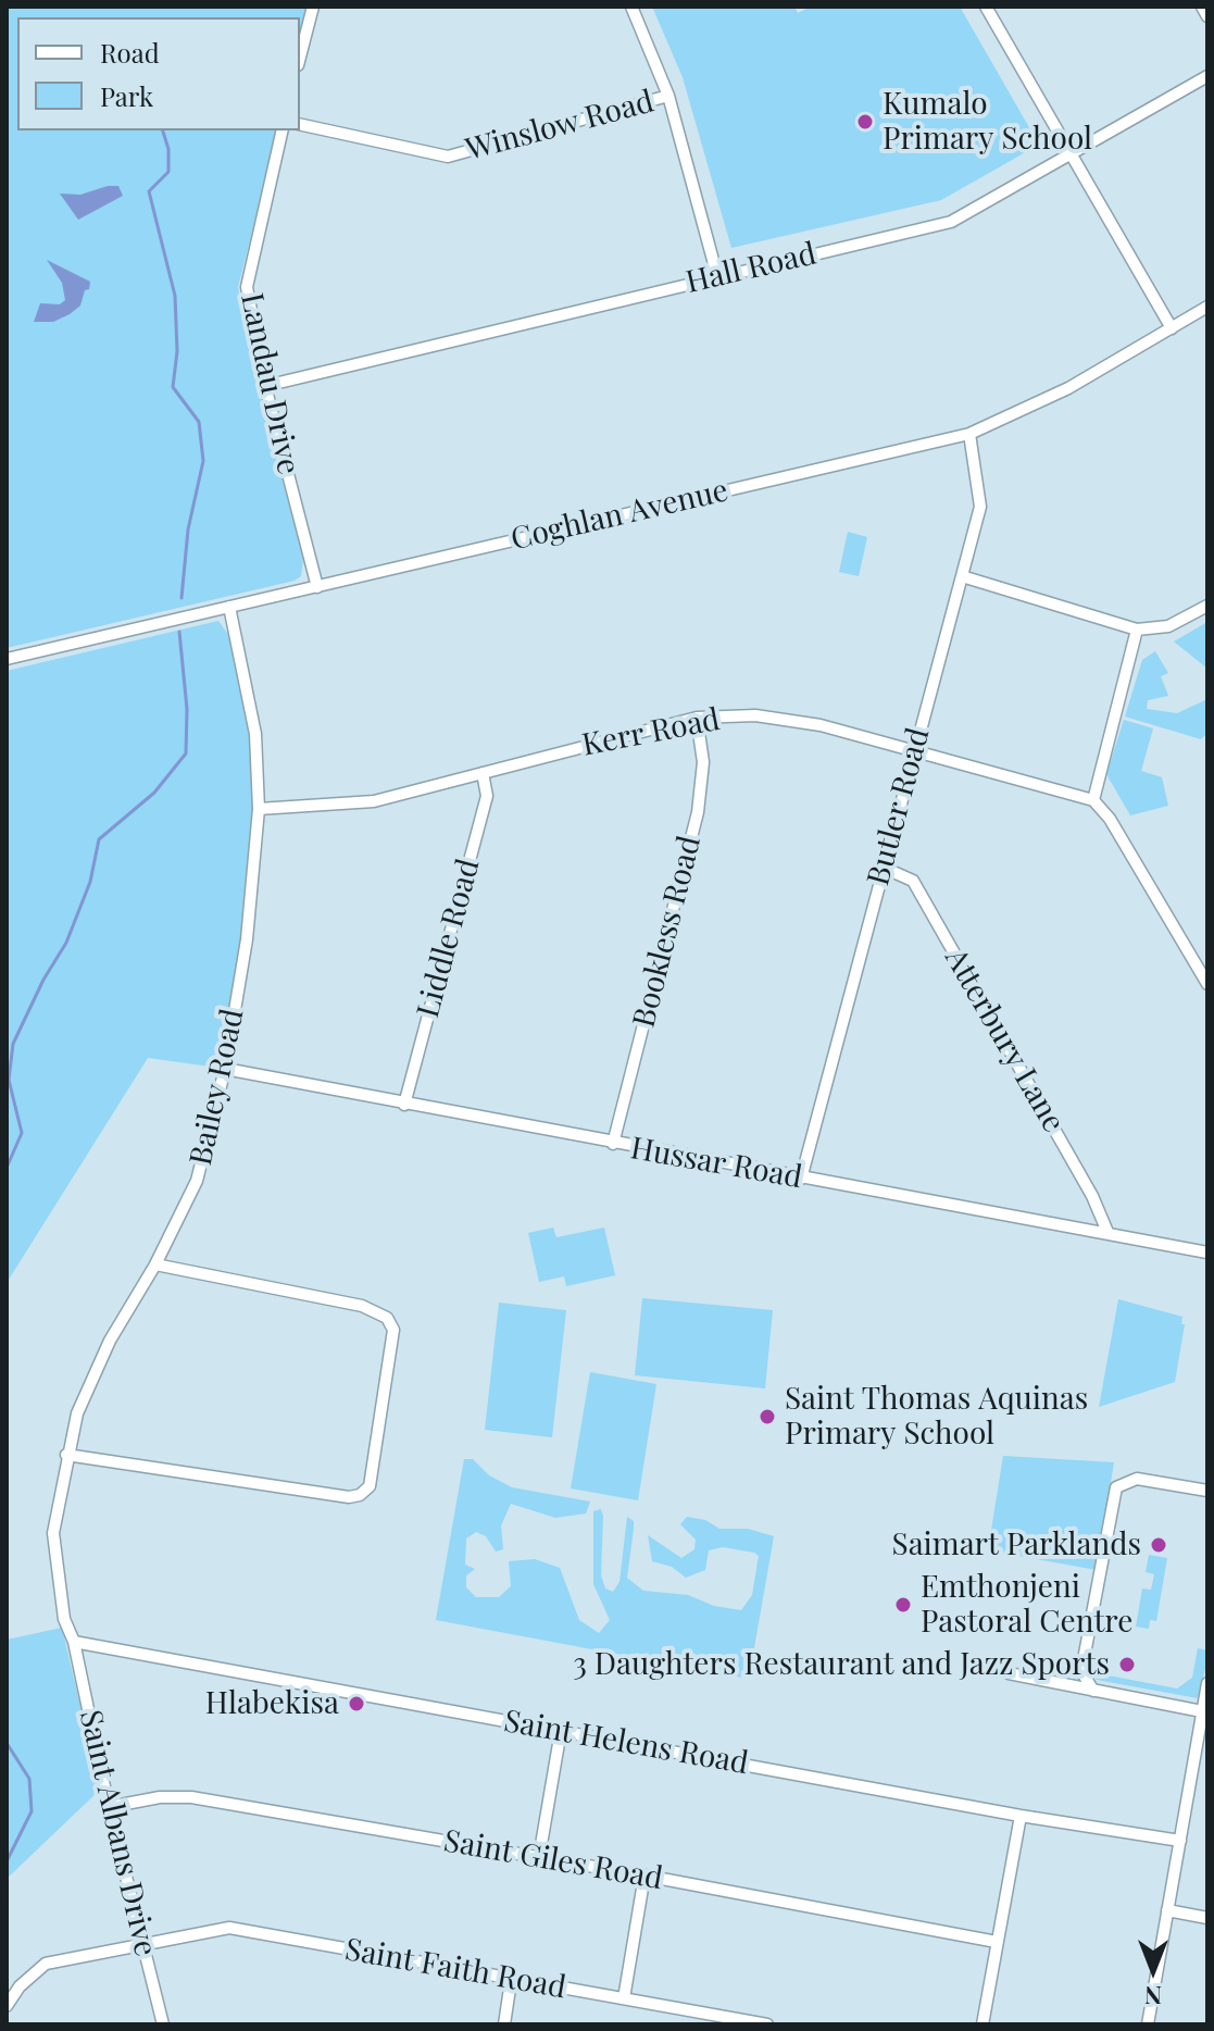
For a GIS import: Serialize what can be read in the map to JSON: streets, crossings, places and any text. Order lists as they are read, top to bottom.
{
  "streets": {
    "street": [
      "Winslow Road",
      "Hall Road",
      "Landau Drive",
      "Coghlan Avenue",
      "Kerr Road",
      "Butler Road",
      "Bookless Road",
      "Liddle Road",
      "Atterbury Lane",
      "Bailey Road",
      "Hussar Road",
      "Saint Helens Road",
      "Saint Albans Drive",
      "Saint Giles Road",
      "Saint Faith Road"
    ]
  },
  "crossings": [
    ["Hall Road", "Landau Drive"],
    ["Landau Drive", "Coghlan Avenue"],
    ["Coghlan Avenue", "Butler Road"],
    ["Coghlan Avenue", "Bailey Road"],
    ["Kerr Road", "Butler Road"],
    ["Kerr Road", "Bookless Road"],
    ["Kerr Road", "Liddle Road"],
    ["Kerr Road", "Bailey Road"],
    ["Butler Road", "Atterbury Lane"],
    ["Butler Road", "Hussar Road"],
    ["Bookless Road", "Hussar Road"],
    ["Liddle Road", "Hussar Road"],
    ["Atterbury Lane", "Hussar Road"],
    ["Bailey Road", "Hussar Road"],
    ["Bailey Road", "Saint Helens Road"],
    ["Bailey Road", "Saint Albans Drive"],
    ["Saint Helens Road", "Saint Albans Drive"],
    ["Saint Albans Drive", "Saint Giles Road"],
    ["Saint Albans Drive", "Saint Faith Road"]
  ],
  "places": [
    "Kumalo Primary School",
    "Saint Thomas Aquinas Primary School",
    "Saimart Parklands",
    "Emthonjeni Pastoral Centre",
    "3 Daughters Restaurant and Jazz Sports",
    "Hlabekisa"
  ],
  "legend": ["Road", "Park"],
  "north": "bottom"
}
